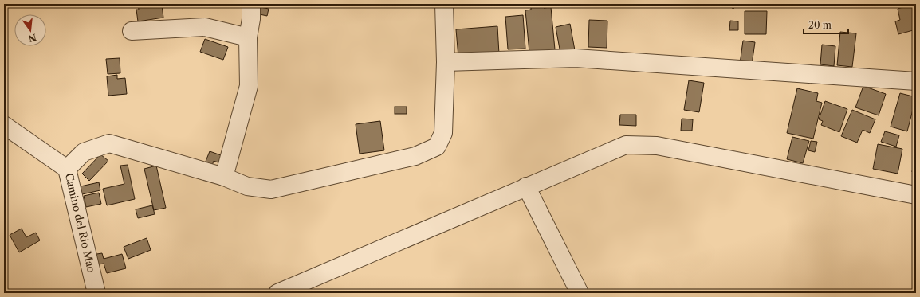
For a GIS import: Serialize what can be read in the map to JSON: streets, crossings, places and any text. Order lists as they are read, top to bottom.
{
  "streets": {
    "street": ["Camino del Río Mao"]
  },
  "scale_bar": "20 m",
  "north": "bottom"
}
